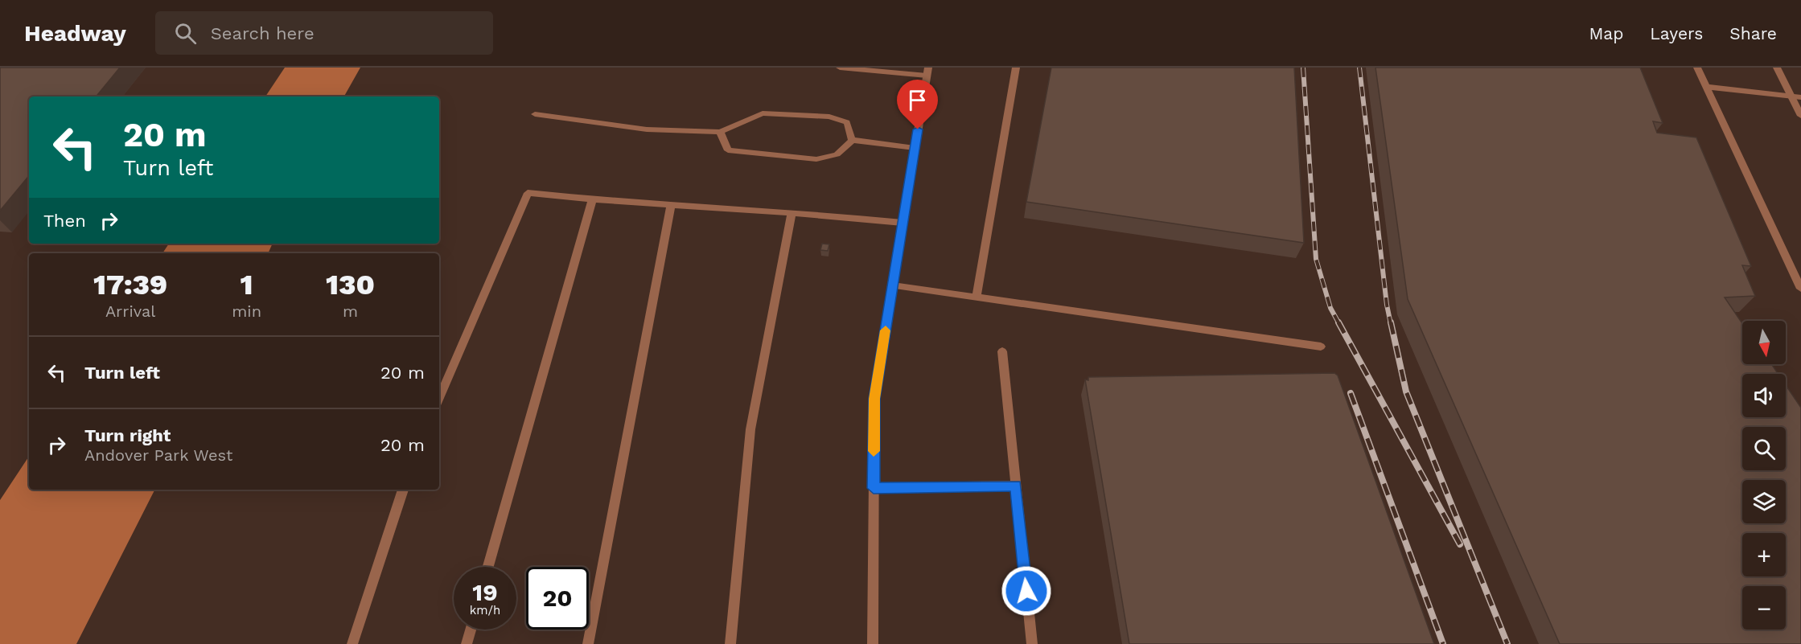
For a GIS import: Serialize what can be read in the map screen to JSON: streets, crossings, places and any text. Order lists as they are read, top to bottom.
{
  "north": "bottom",
  "page": {
    "header": "Headway",
    "search": "Search here",
    "nav": ["Map", "Layers", "Share"],
    "turn": ["20 m", "Turn left"],
    "then": "Then",
    "eta": [
      "17:39",
      "Arrival",
      "1",
      "min",
      "130",
      "m"
    ],
    "map_buttons": ["+", "−"],
    "list": [
      {
        "name": "Turn left",
        "value": "20 m"
      },
      {
        "name": "Turn right",
        "note": "Andover Park West",
        "value": "20 m"
      }
    ],
    "speed": "19 km/h",
    "limit": "20"
  }
}
